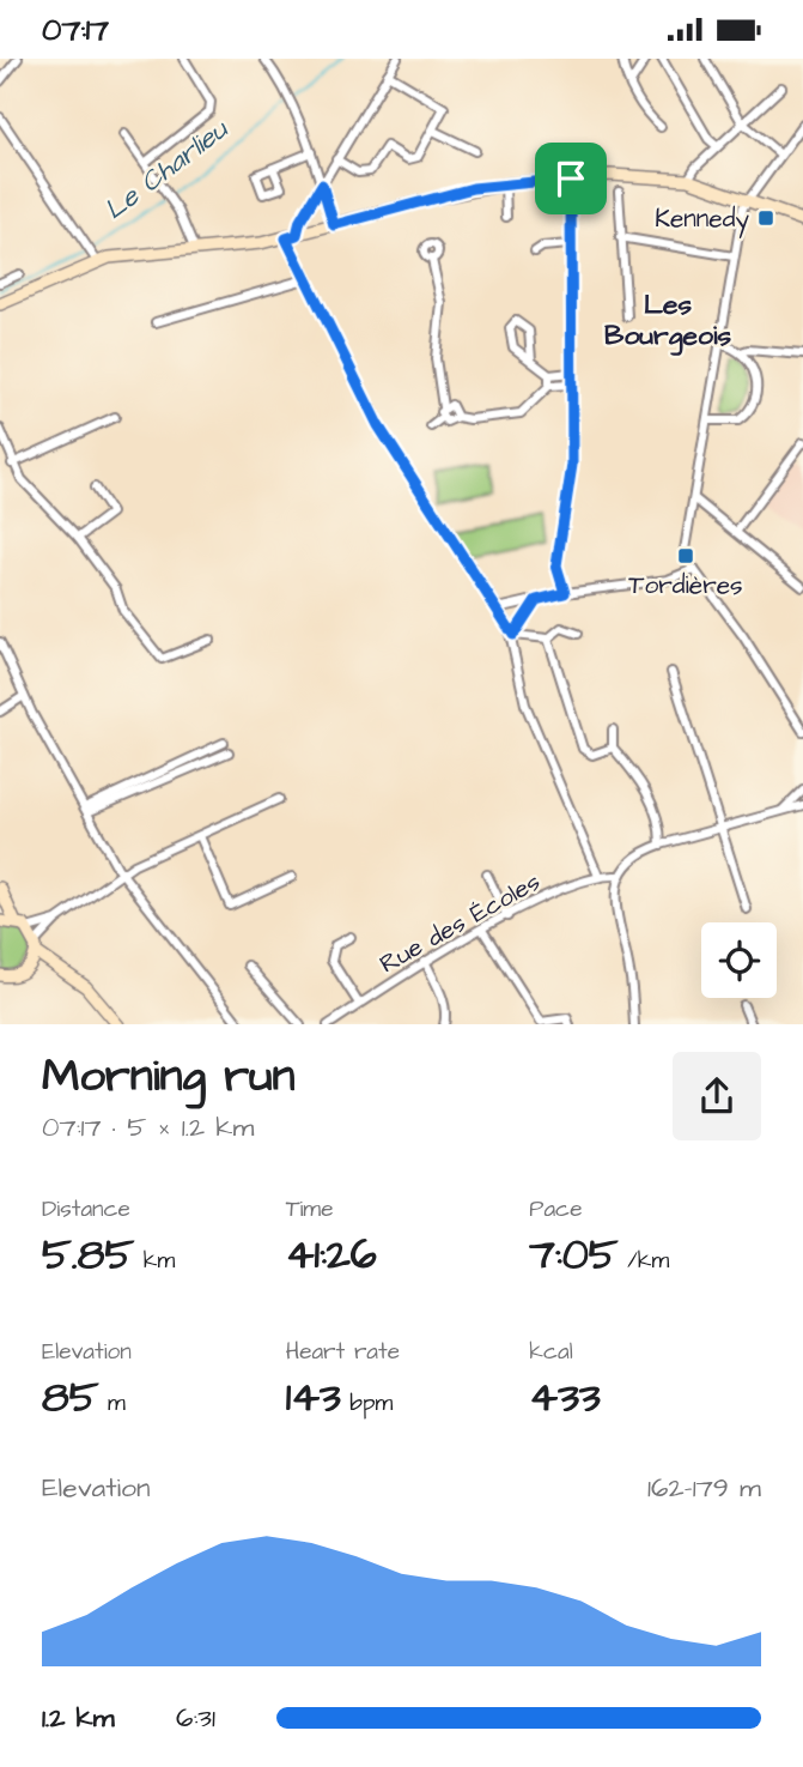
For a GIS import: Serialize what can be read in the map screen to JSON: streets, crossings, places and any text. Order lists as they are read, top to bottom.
{
  "streets": {
    "street": ["Rue des Écoles"]
  },
  "districts": ["Les Bourgeois"],
  "water": ["Le Charlieu"],
  "places": {
    "transit": ["Kennedy", "Tordières"]
  },
  "page": {
    "status": "07:17",
    "heading": ["Morning run", "07:17 · 5 × 1.2 km"],
    "stats": [
      ["Distance", "5.85 km"],
      ["Time", "41:26"],
      ["Pace", "7:05 /km"],
      ["Elevation", "85 m"],
      ["Heart rate", "143 bpm"],
      ["kcal", "433"]
    ],
    "chart": ["Elevation", "162–179 m"],
    "list": [
      {
        "name": "1.2 km",
        "note": "6:31"
      }
    ]
  }
}
